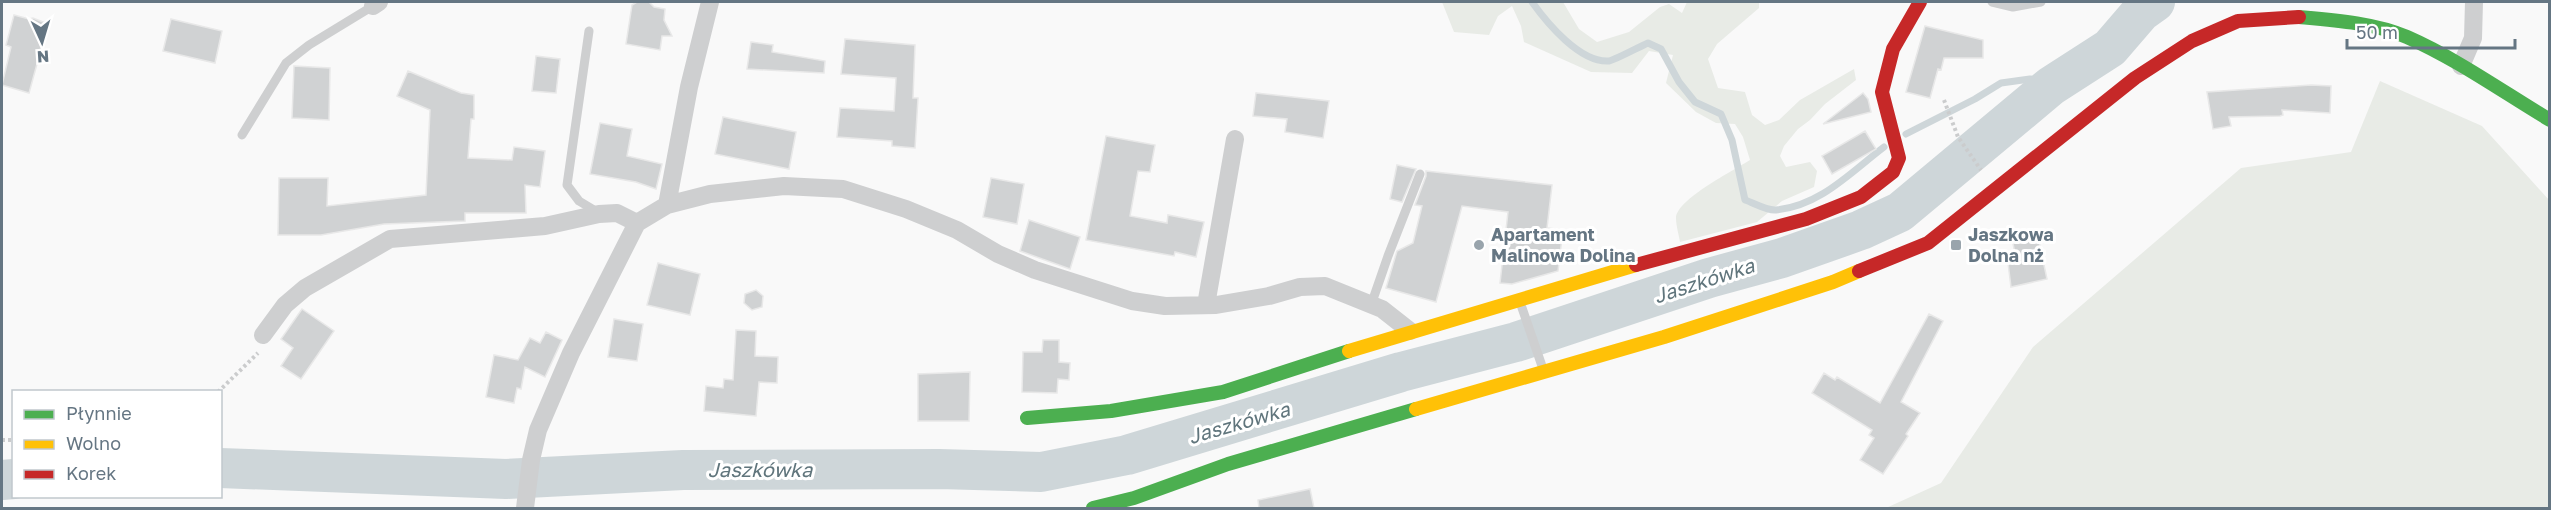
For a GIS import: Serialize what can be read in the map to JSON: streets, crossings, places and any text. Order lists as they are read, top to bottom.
{
  "water": ["Jaszkówka"],
  "places": {
    "other": ["Apartament Malinowa Dolina"],
    "transit": ["Jaszkowa Dolna nż"]
  },
  "legend": ["Płynnie", "Wolno", "Korek"],
  "scale_bar": "50 m",
  "north": "bottom"
}
